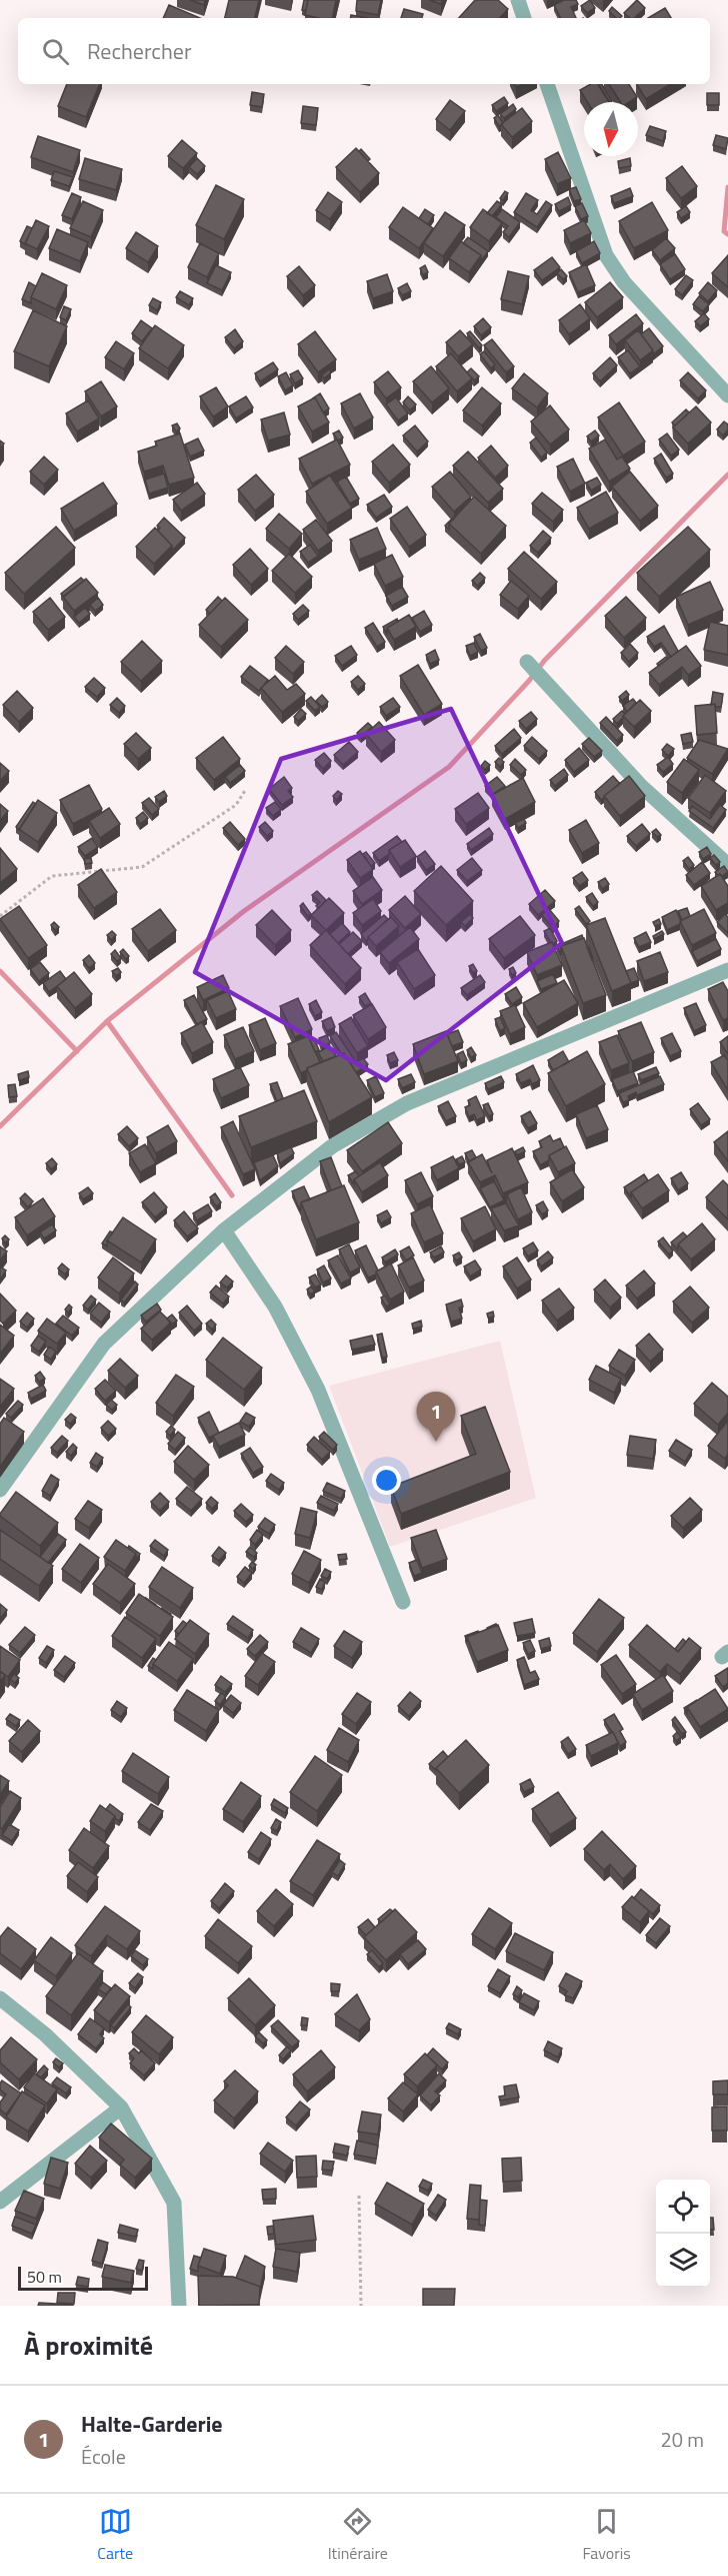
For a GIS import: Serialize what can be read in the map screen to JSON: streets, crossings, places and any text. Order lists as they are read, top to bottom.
{
  "scale_bar": "50 m",
  "north": "bottom",
  "page": {
    "search": "Rechercher",
    "pins": "1",
    "scale": "50 m",
    "heading": "À proximité",
    "list": [
      {
        "mark": "1",
        "name": "Halte-Garderie",
        "note": "École",
        "value": "20 m"
      }
    ],
    "nav": ["Carte", "Itinéraire", "Favoris"]
  }
}
